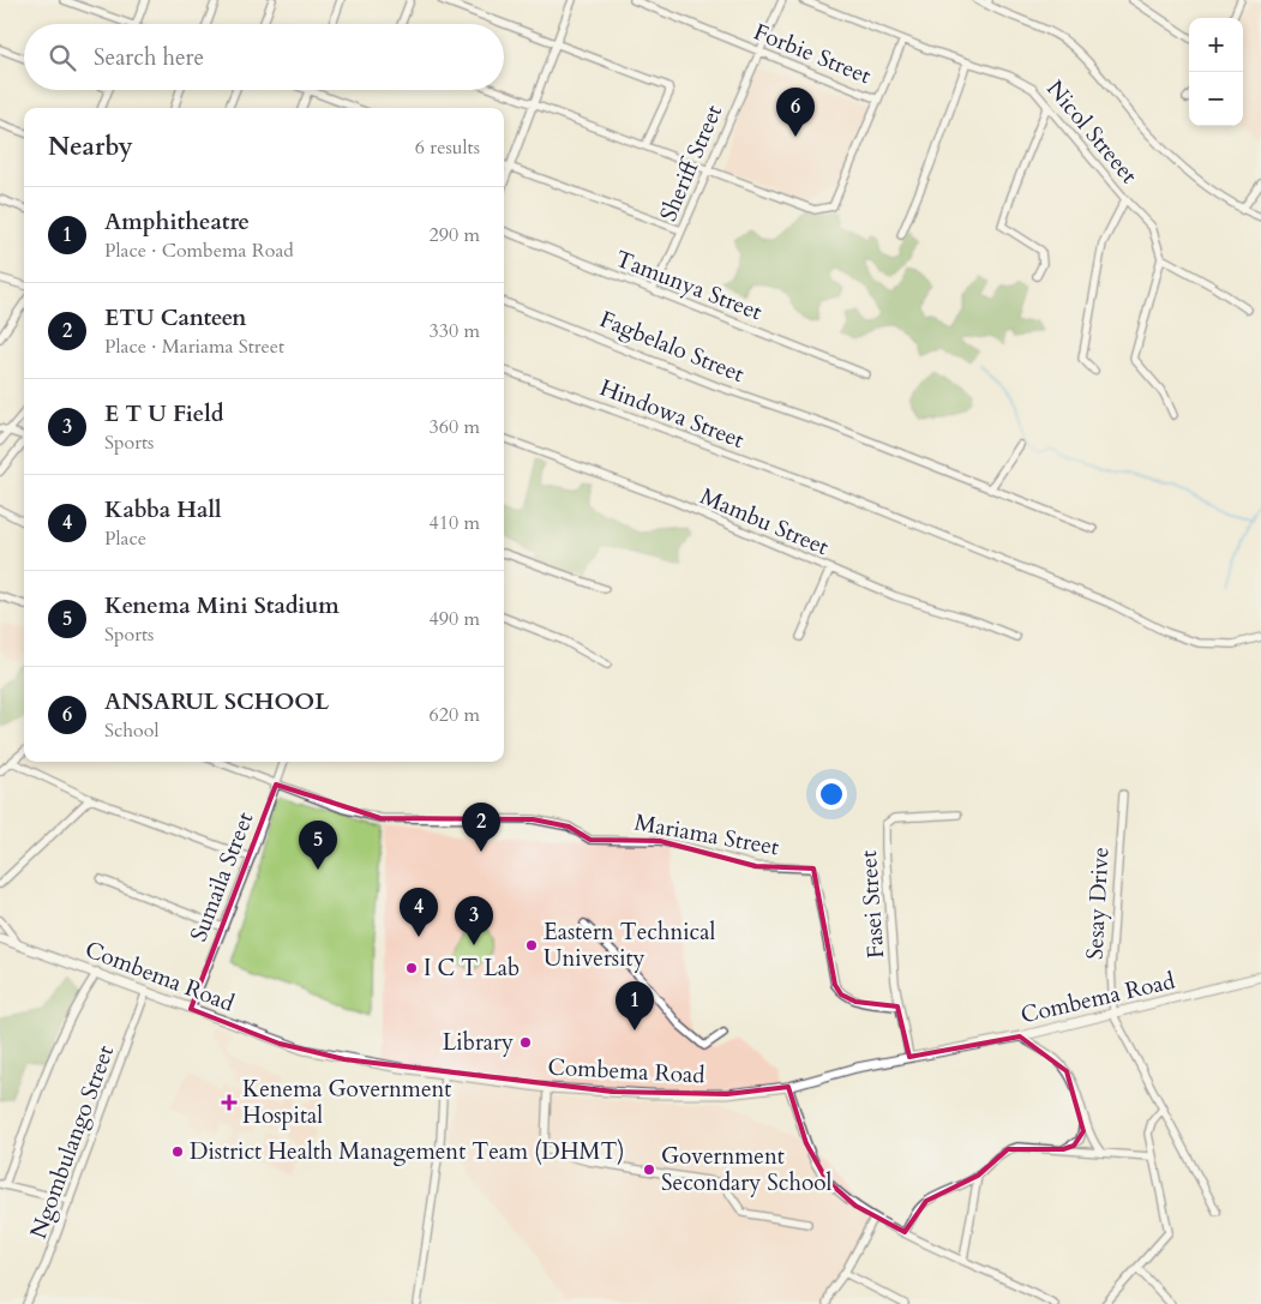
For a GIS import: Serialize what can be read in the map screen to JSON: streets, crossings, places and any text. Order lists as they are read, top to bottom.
{
  "streets": {
    "street": [
      "Forbie Street",
      "Nicol Streeet",
      "Sheriff Street",
      "Tamunya Street",
      "Fagbelalo Street",
      "Hindowa Street",
      "Mambu Street",
      "Mariama Street",
      "Sumaila Street",
      "Sesay Drive",
      "Fasei Street",
      "Combema Road",
      "Ngombulango Street"
    ]
  },
  "crossings": [
    ["Forbie Street", "Sheriff Street"],
    ["Sheriff Street", "Tamunya Street"],
    ["Mariama Street", "Sumaila Street"],
    ["Mariama Street", "Fasei Street"],
    ["Sumaila Street", "Combema Road"],
    ["Sesay Drive", "Combema Road"],
    ["Fasei Street", "Combema Road"],
    ["Combema Road", "Ngombulango Street"]
  ],
  "places": {
    "other": [
      "Eastern Technical University",
      "I C T Lab",
      "Library",
      "District Health Management Team (DHMT)",
      "Government Secondary School"
    ],
    "health": ["Kenema Government Hospital"]
  },
  "page": {
    "map_buttons": ["+", "−"],
    "search": "Search here",
    "pins": [
      "6",
      "2",
      "5",
      "4",
      "3",
      "1"
    ],
    "heading": ["Nearby", "6 results"],
    "list": [
      {
        "mark": "1",
        "name": "Amphitheatre",
        "note": "Place · Combema Road",
        "value": "290 m"
      },
      {
        "mark": "2",
        "name": "ETU Canteen",
        "note": "Place · Mariama Street",
        "value": "330 m"
      },
      {
        "mark": "3",
        "name": "E T U Field",
        "note": "Sports",
        "value": "360 m"
      },
      {
        "mark": "4",
        "name": "Kabba Hall",
        "note": "Place",
        "value": "410 m"
      },
      {
        "mark": "5",
        "name": "Kenema Mini Stadium",
        "note": "Sports",
        "value": "490 m"
      },
      {
        "mark": "6",
        "name": "ANSARUL SCHOOL",
        "note": "School",
        "value": "620 m"
      }
    ]
  }
}
